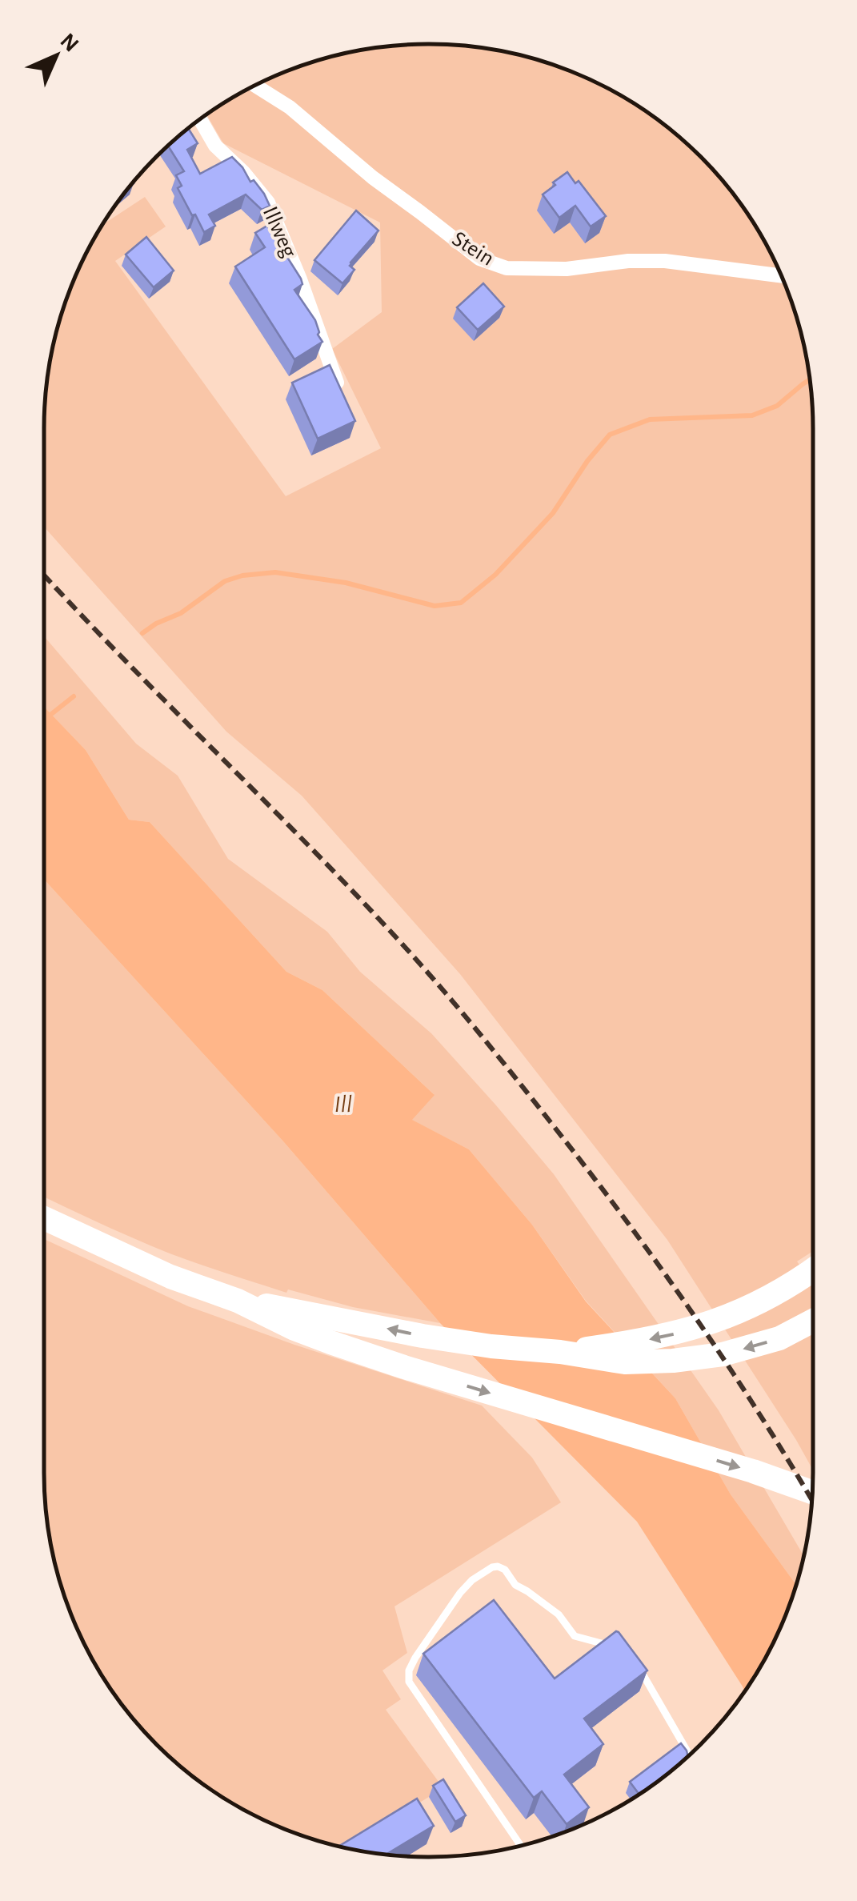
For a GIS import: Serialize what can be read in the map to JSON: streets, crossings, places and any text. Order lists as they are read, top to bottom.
{
  "streets": {
    "street": ["Illweg", "Stein"]
  },
  "water": ["Ill"],
  "north": "top right"
}
